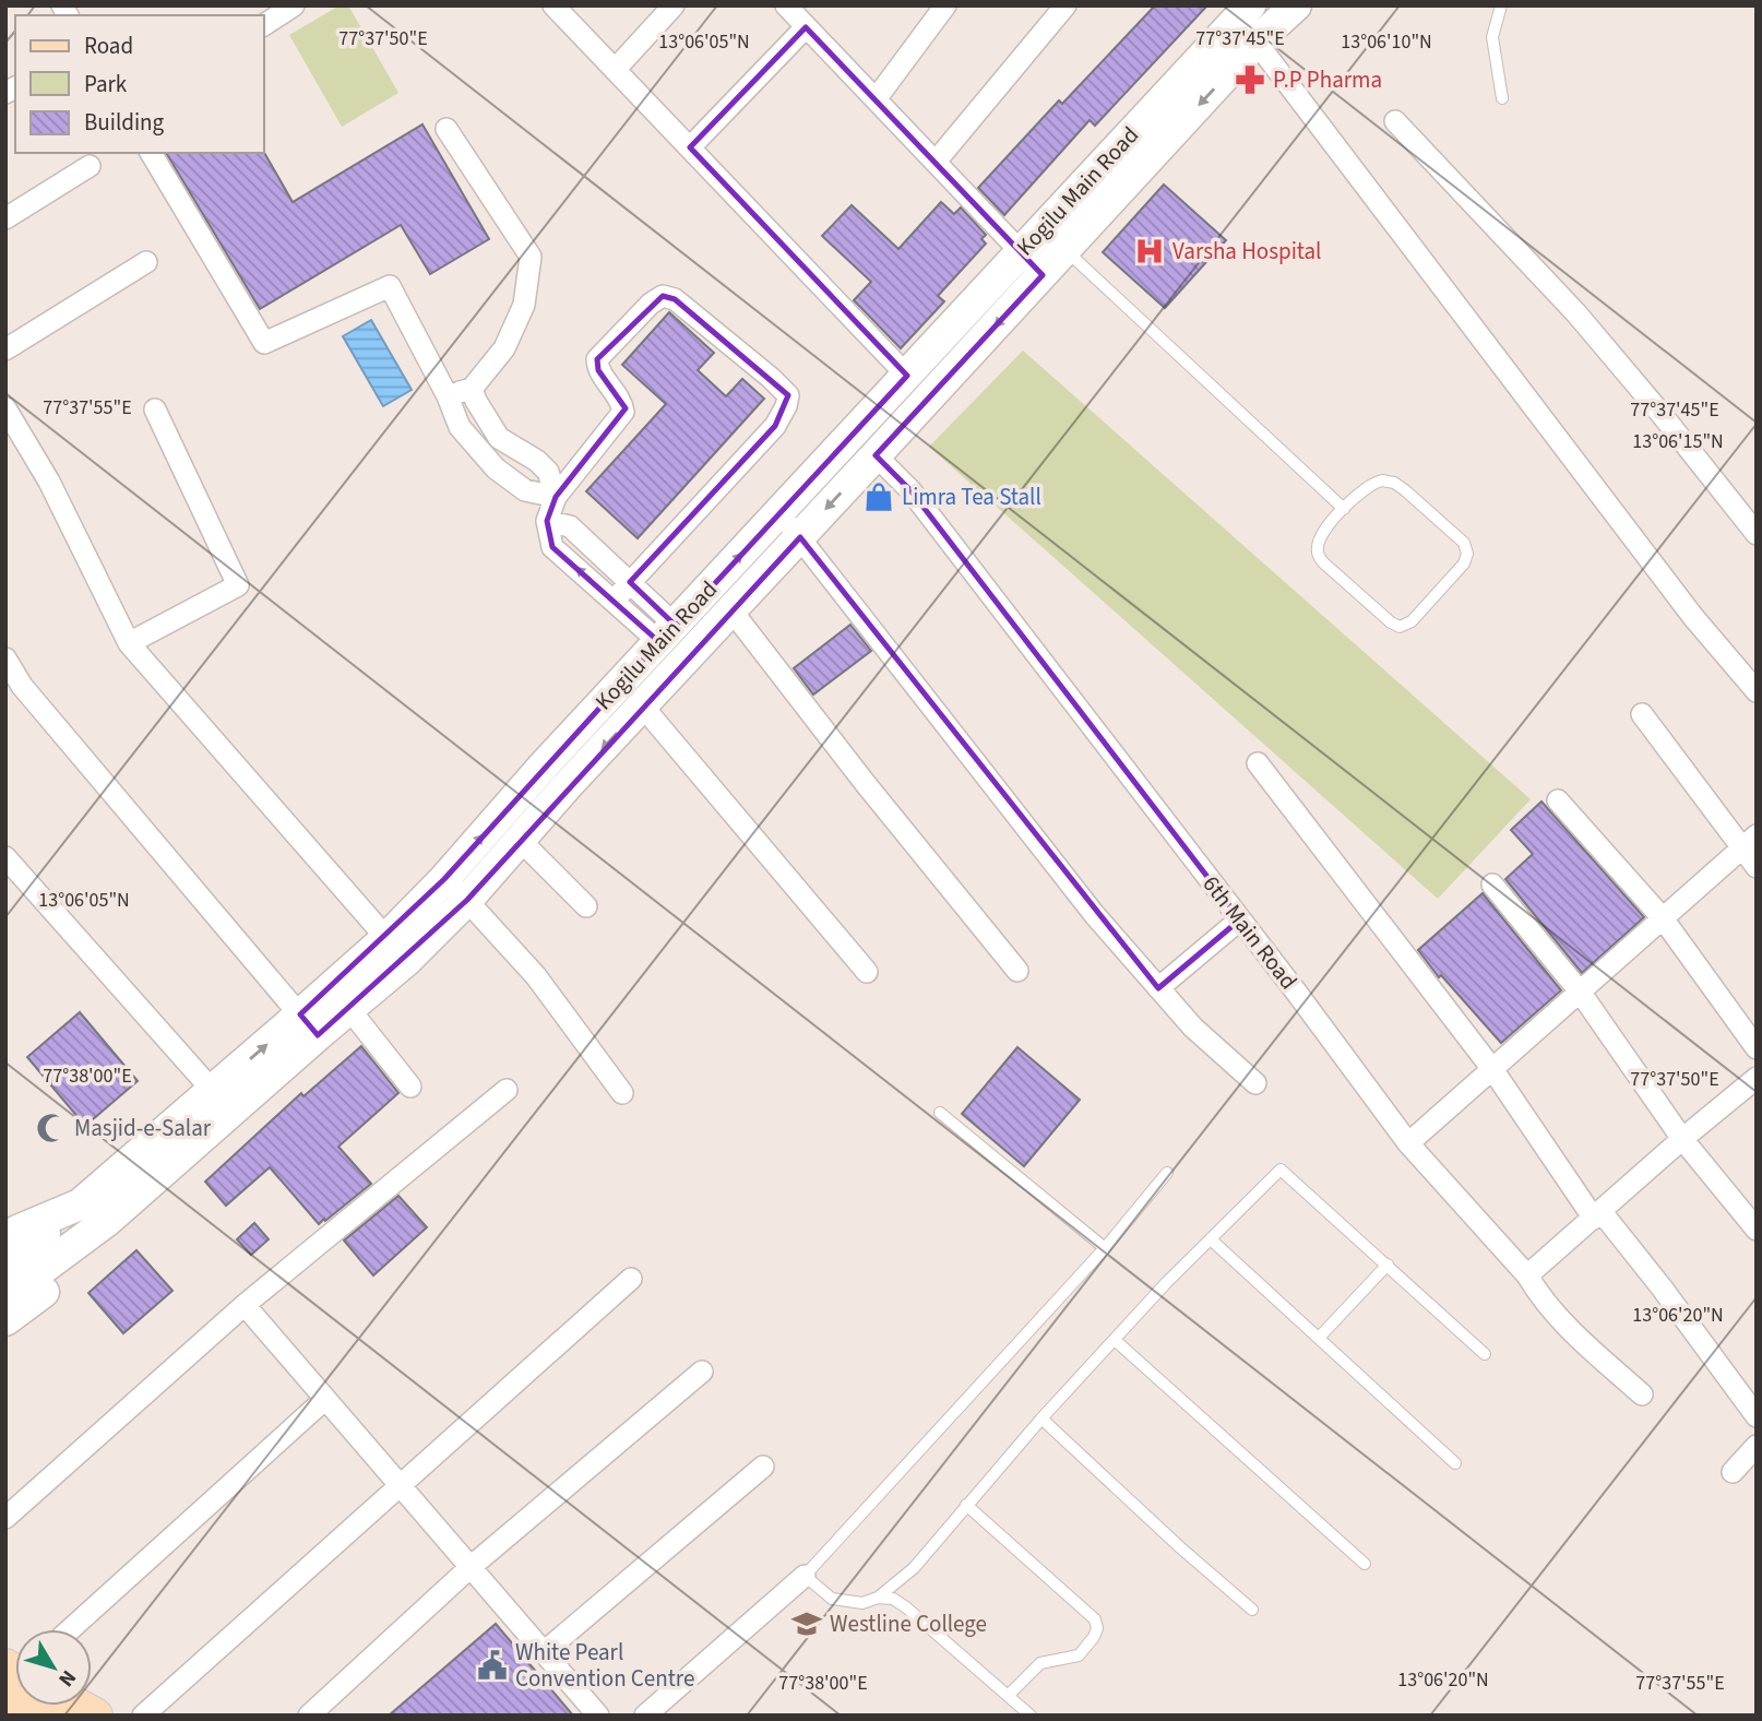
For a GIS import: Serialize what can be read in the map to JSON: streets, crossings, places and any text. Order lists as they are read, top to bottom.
{
  "streets": {
    "main road": ["Kogilu Main Road"],
    "street": ["6th Main Road"]
  },
  "crossings": [
    ["Kogilu Main Road", "6th Main Road"]
  ],
  "places": {
    "pharmacy": ["P.P Pharma"],
    "hospital": ["Varsha Hospital"],
    "shop": ["Limra Tea Stall"],
    "mosque": ["Masjid-e-Salar"],
    "school or university": ["Westline College"],
    "public building": ["White Pearl Convention Centre"]
  },
  "legend": ["Road", "Park", "Building"],
  "north": "bottom right",
  "coordinates": [
    "77°37'50\"E",
    "77°37'45\"E",
    "13°06'05\"N",
    "13°06'10\"N",
    "77°37'55\"E",
    "13°06'15\"N",
    "77°38'00\"E",
    "13°06'20\"N"
  ]
}
